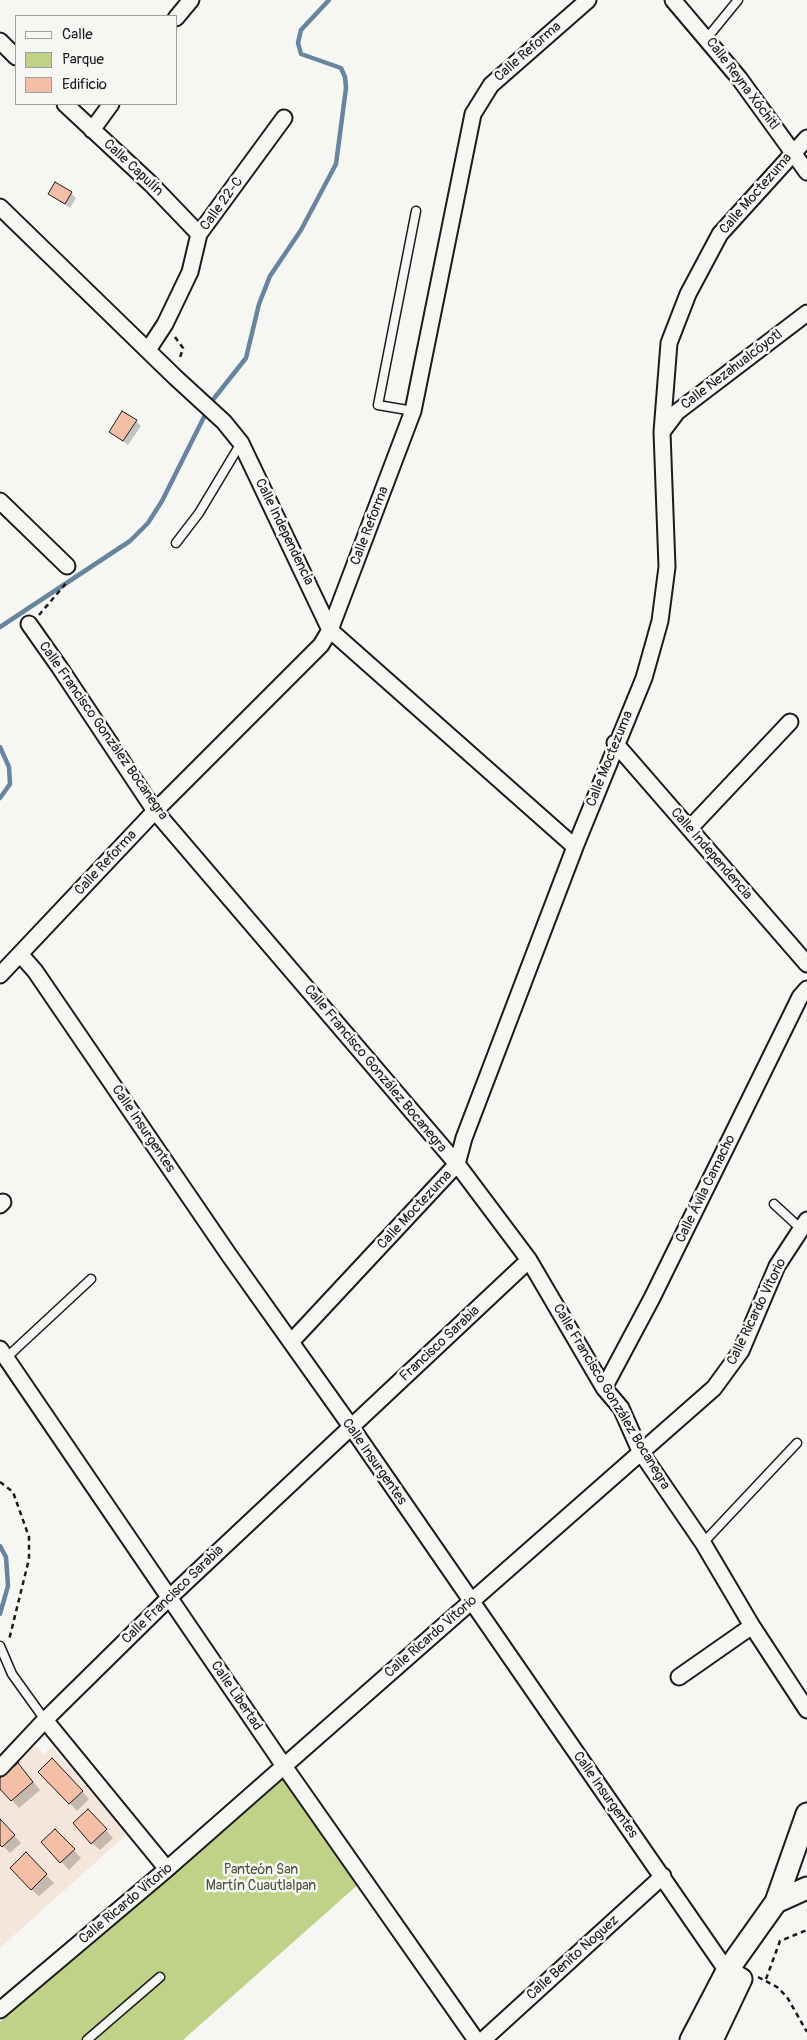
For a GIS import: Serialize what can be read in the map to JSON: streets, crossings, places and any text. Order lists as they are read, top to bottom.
{
  "streets": {
    "street": [
      "Calle Reforma",
      "Calle Reyna Xóchitl",
      "Calle Capulín",
      "Calle Moctezuma",
      "Calle 22-C",
      "Calle Nezahualcóyotl",
      "Calle Independencia",
      "Calle Francisco González Bocanegra",
      "Calle Insurgentes",
      "Calle Ávila Camacho",
      "Calle Ricardo Vitorio",
      "Francisco Sarabia",
      "Calle Francisco Sarabia",
      "Calle Libertad",
      "Calle Benito Noguez"
    ]
  },
  "crossings": [
    ["Calle Reforma", "Calle Independencia"],
    ["Calle Reforma", "Calle Francisco González Bocanegra"],
    ["Calle Reforma", "Calle Insurgentes"],
    ["Calle Reyna Xóchitl", "Calle Moctezuma"],
    ["Calle Capulín", "Calle 22-C"],
    ["Calle Moctezuma", "Calle Nezahualcóyotl"],
    ["Calle Moctezuma", "Calle Independencia"],
    ["Calle Moctezuma", "Calle Francisco González Bocanegra"],
    ["Calle Moctezuma", "Calle Insurgentes"],
    ["Calle 22-C", "Calle Independencia"],
    ["Calle Francisco González Bocanegra", "Calle Ávila Camacho"],
    ["Calle Francisco González Bocanegra", "Calle Ricardo Vitorio"],
    ["Calle Francisco González Bocanegra", "Francisco Sarabia"],
    ["Calle Insurgentes", "Calle Ricardo Vitorio"],
    ["Calle Insurgentes", "Francisco Sarabia"],
    ["Calle Insurgentes", "Calle Francisco Sarabia"],
    ["Calle Insurgentes", "Calle Benito Noguez"],
    ["Calle Ricardo Vitorio", "Calle Libertad"],
    ["Francisco Sarabia", "Calle Francisco Sarabia"],
    ["Calle Francisco Sarabia", "Calle Libertad"]
  ],
  "parks": ["Panteón San Martín Cuautlalpan"],
  "legend": ["Calle", "Parque", "Edificio"]
}
